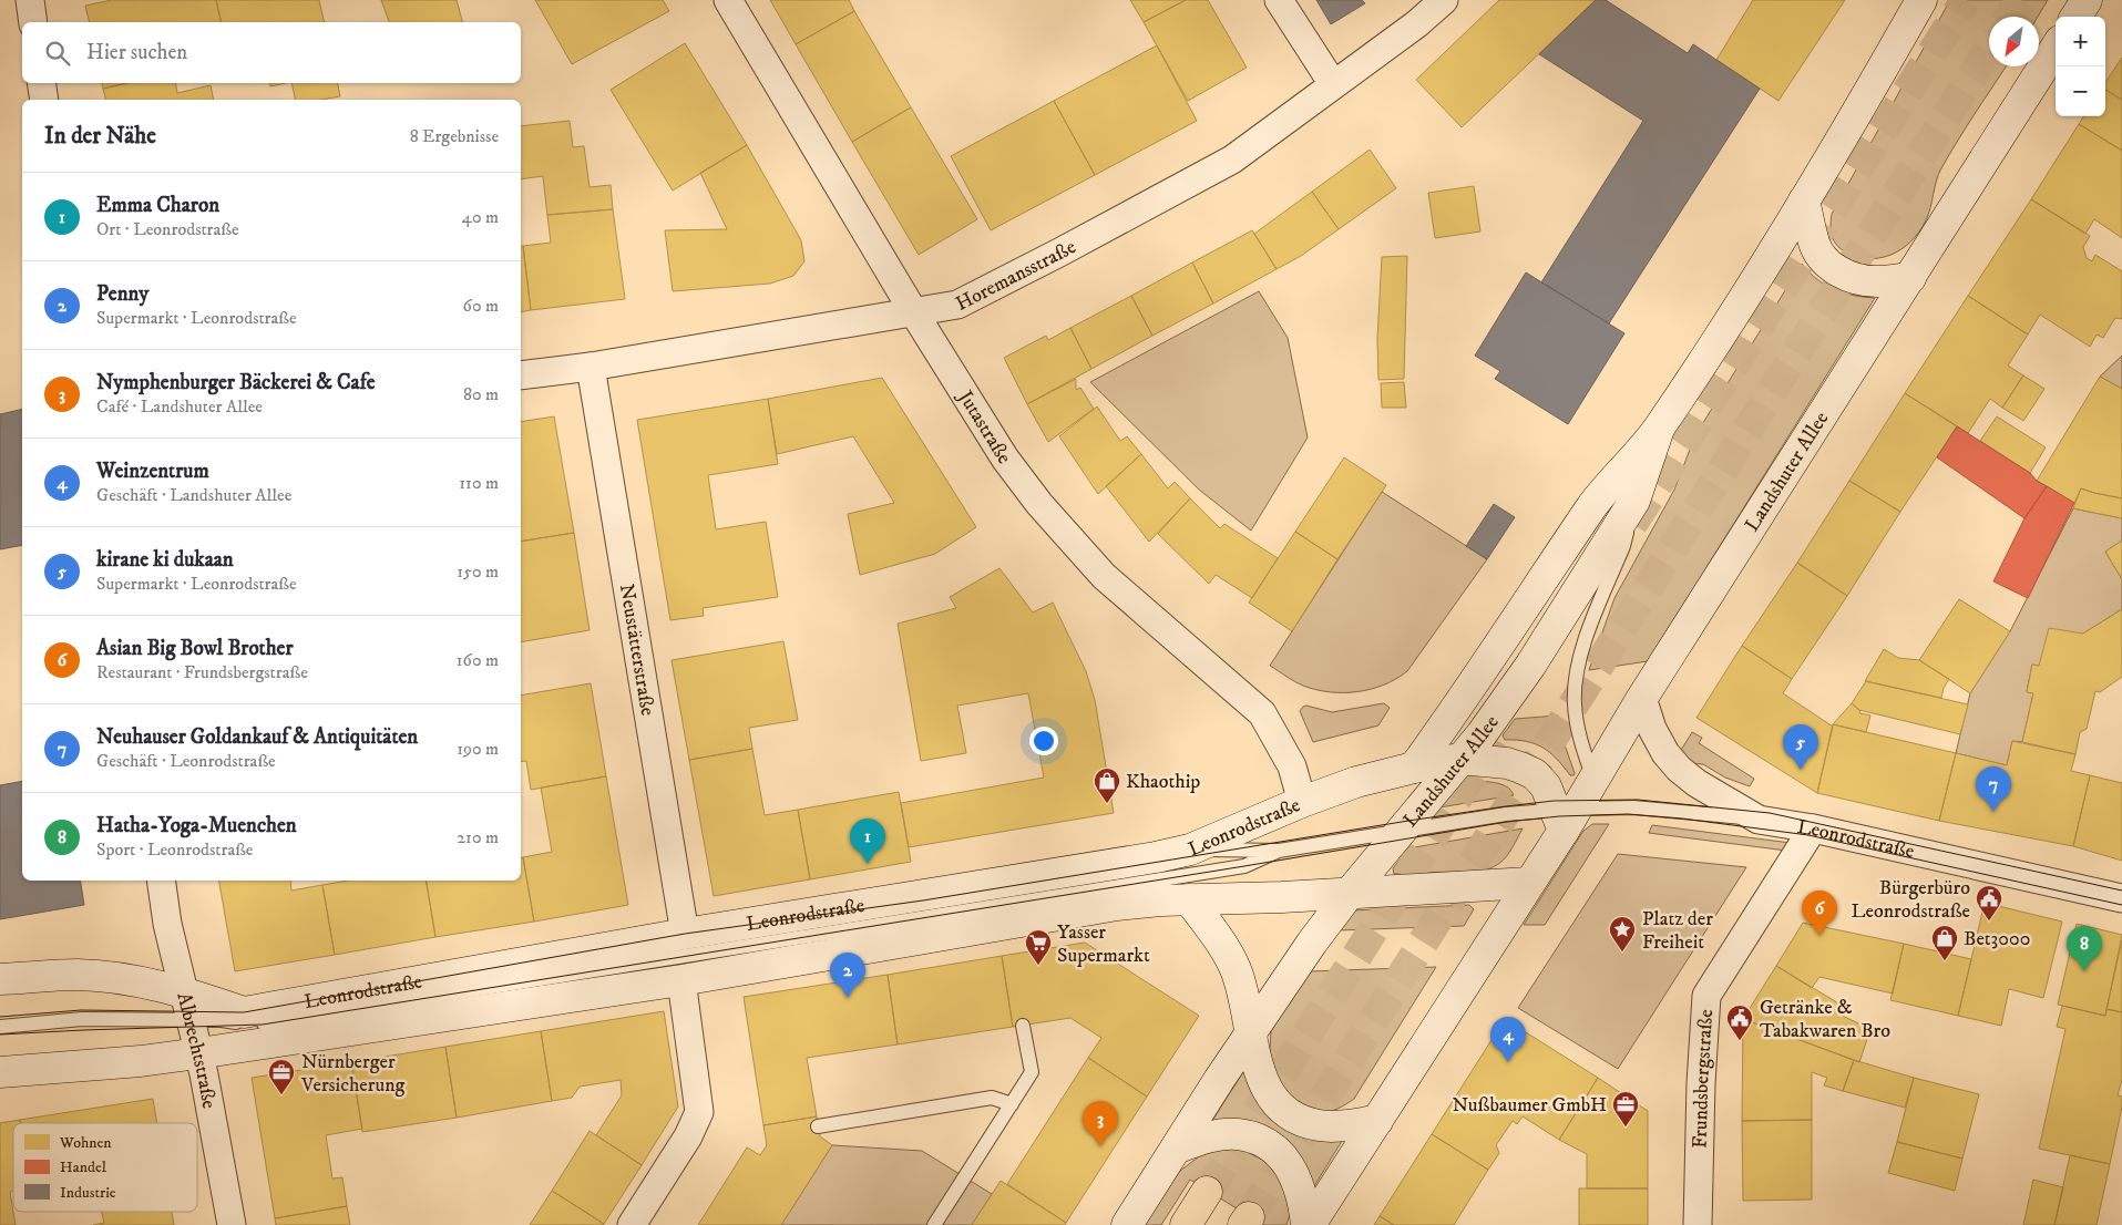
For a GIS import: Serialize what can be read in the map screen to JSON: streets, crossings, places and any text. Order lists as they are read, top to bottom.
{
  "streets": {
    "main road": ["Landshuter Allee", "Leonrodstraße"],
    "street": [
      "Horemansstraße",
      "Jutastraße",
      "Neustätterstraße",
      "Albrechtstraße",
      "Frundsbergstraße"
    ]
  },
  "crossings": [
    ["Horemansstraße", "Jutastraße"],
    ["Horemansstraße", "Neustätterstraße"],
    ["Jutastraße", "Leonrodstraße"],
    ["Landshuter Allee", "Leonrodstraße"],
    ["Neustätterstraße", "Leonrodstraße"],
    ["Leonrodstraße", "Albrechtstraße"],
    ["Leonrodstraße", "Frundsbergstraße"]
  ],
  "places": {
    "shop": ["Khaothip", "Bet3000"],
    "public building": ["Bürgerbüro Leonrodstraße", "Getränke & Tabakwaren Bro"],
    "place": ["Platz der Freiheit"],
    "supermarket": ["Yasser Supermarkt"],
    "office": ["Nürnberger Versicherung", "Nußbaumer GmbH"]
  },
  "legend": ["Wohnen", "Handel", "Industrie"],
  "north": "bottom left",
  "page": {
    "map_buttons": ["+", "−"],
    "search": "Hier suchen",
    "heading": ["In der Nähe", "8 Ergebnisse"],
    "list": [
      {
        "mark": "1",
        "name": "Emma Charon",
        "note": "Ort · Leonrodstraße",
        "value": "40 m"
      },
      {
        "mark": "2",
        "name": "Penny",
        "note": "Supermarkt · Leonrodstraße",
        "value": "60 m"
      },
      {
        "mark": "3",
        "name": "Nymphenburger Bäckerei & Cafe",
        "note": "Café · Landshuter Allee",
        "value": "80 m"
      },
      {
        "mark": "4",
        "name": "Weinzentrum",
        "note": "Geschäft · Landshuter Allee",
        "value": "110 m"
      },
      {
        "mark": "5",
        "name": "kirane ki dukaan",
        "note": "Supermarkt · Leonrodstraße",
        "value": "150 m"
      },
      {
        "mark": "6",
        "name": "Asian Big Bowl Brother",
        "note": "Restaurant · Frundsbergstraße",
        "value": "160 m"
      },
      {
        "mark": "7",
        "name": "Neuhauser Goldankauf & Antiquitäten",
        "note": "Geschäft · Leonrodstraße",
        "value": "190 m"
      },
      {
        "mark": "8",
        "name": "Hatha-Yoga-Muenchen",
        "note": "Sport · Leonrodstraße",
        "value": "210 m"
      }
    ],
    "pins": [
      "5",
      "7",
      "1",
      "6",
      "8",
      "2",
      "4",
      "3"
    ]
  }
}
